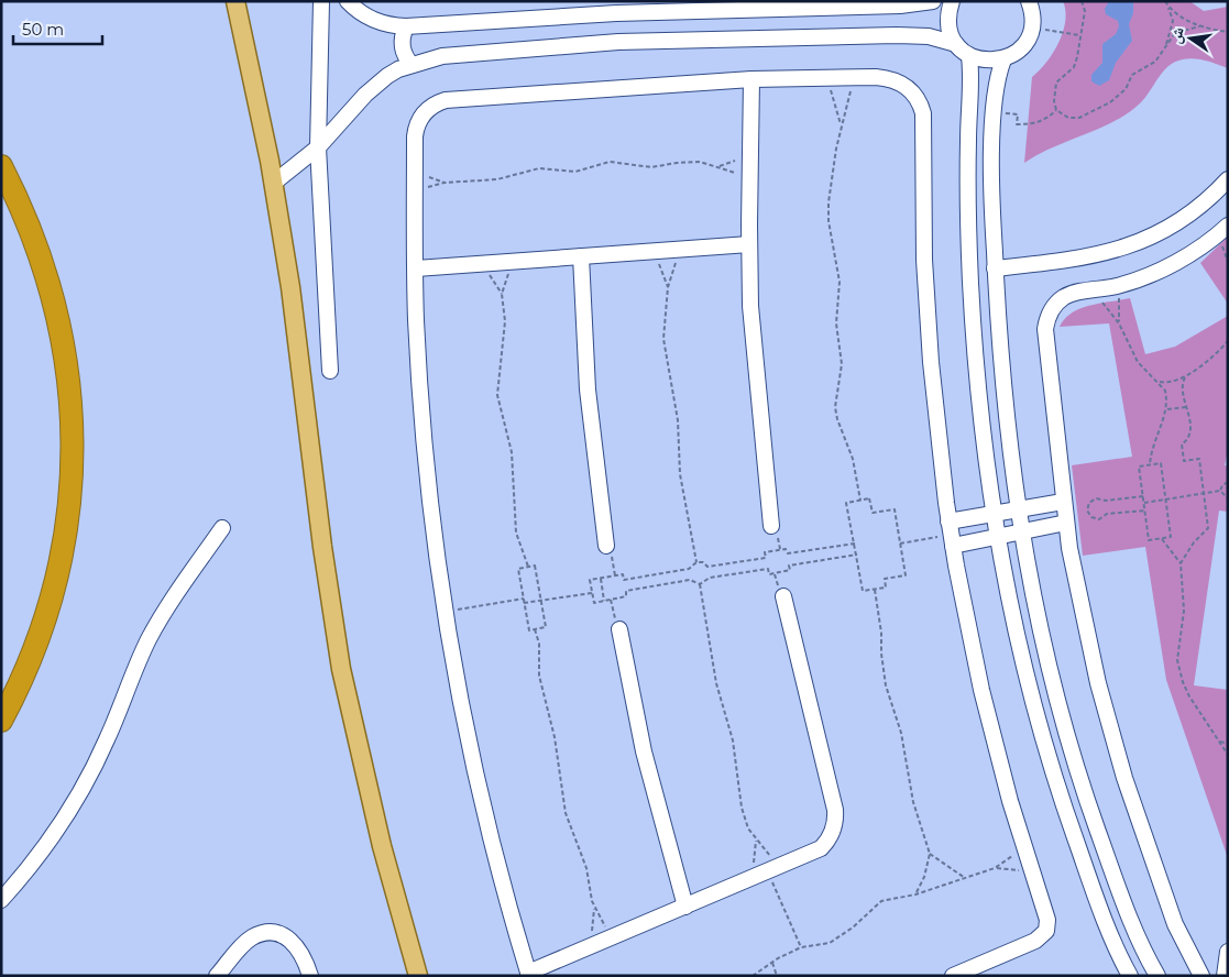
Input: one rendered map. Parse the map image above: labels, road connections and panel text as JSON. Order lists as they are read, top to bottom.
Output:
{
  "scale_bar": "50 m",
  "north": "left"
}
